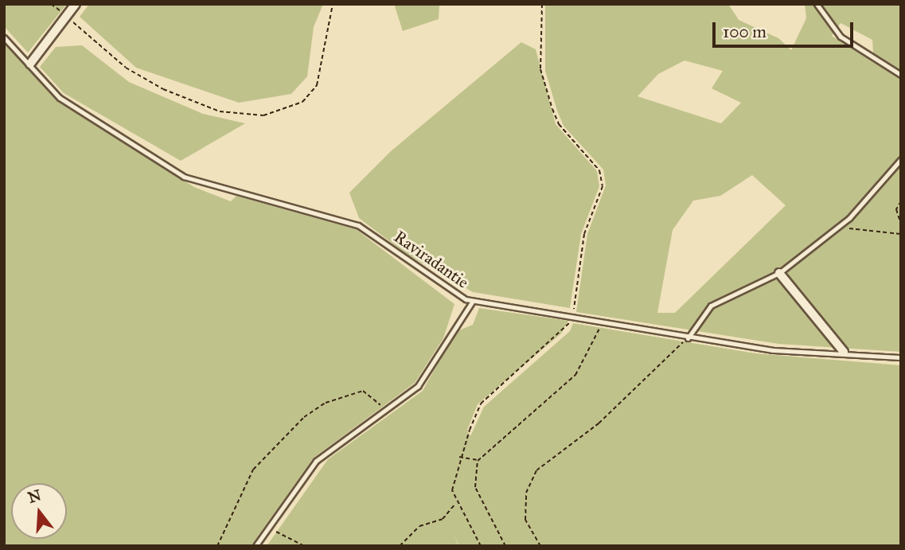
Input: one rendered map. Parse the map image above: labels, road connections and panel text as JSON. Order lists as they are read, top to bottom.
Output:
{
  "streets": {
    "lane": ["Raviradantie"]
  },
  "scale_bar": "100 m",
  "north": "top"
}
